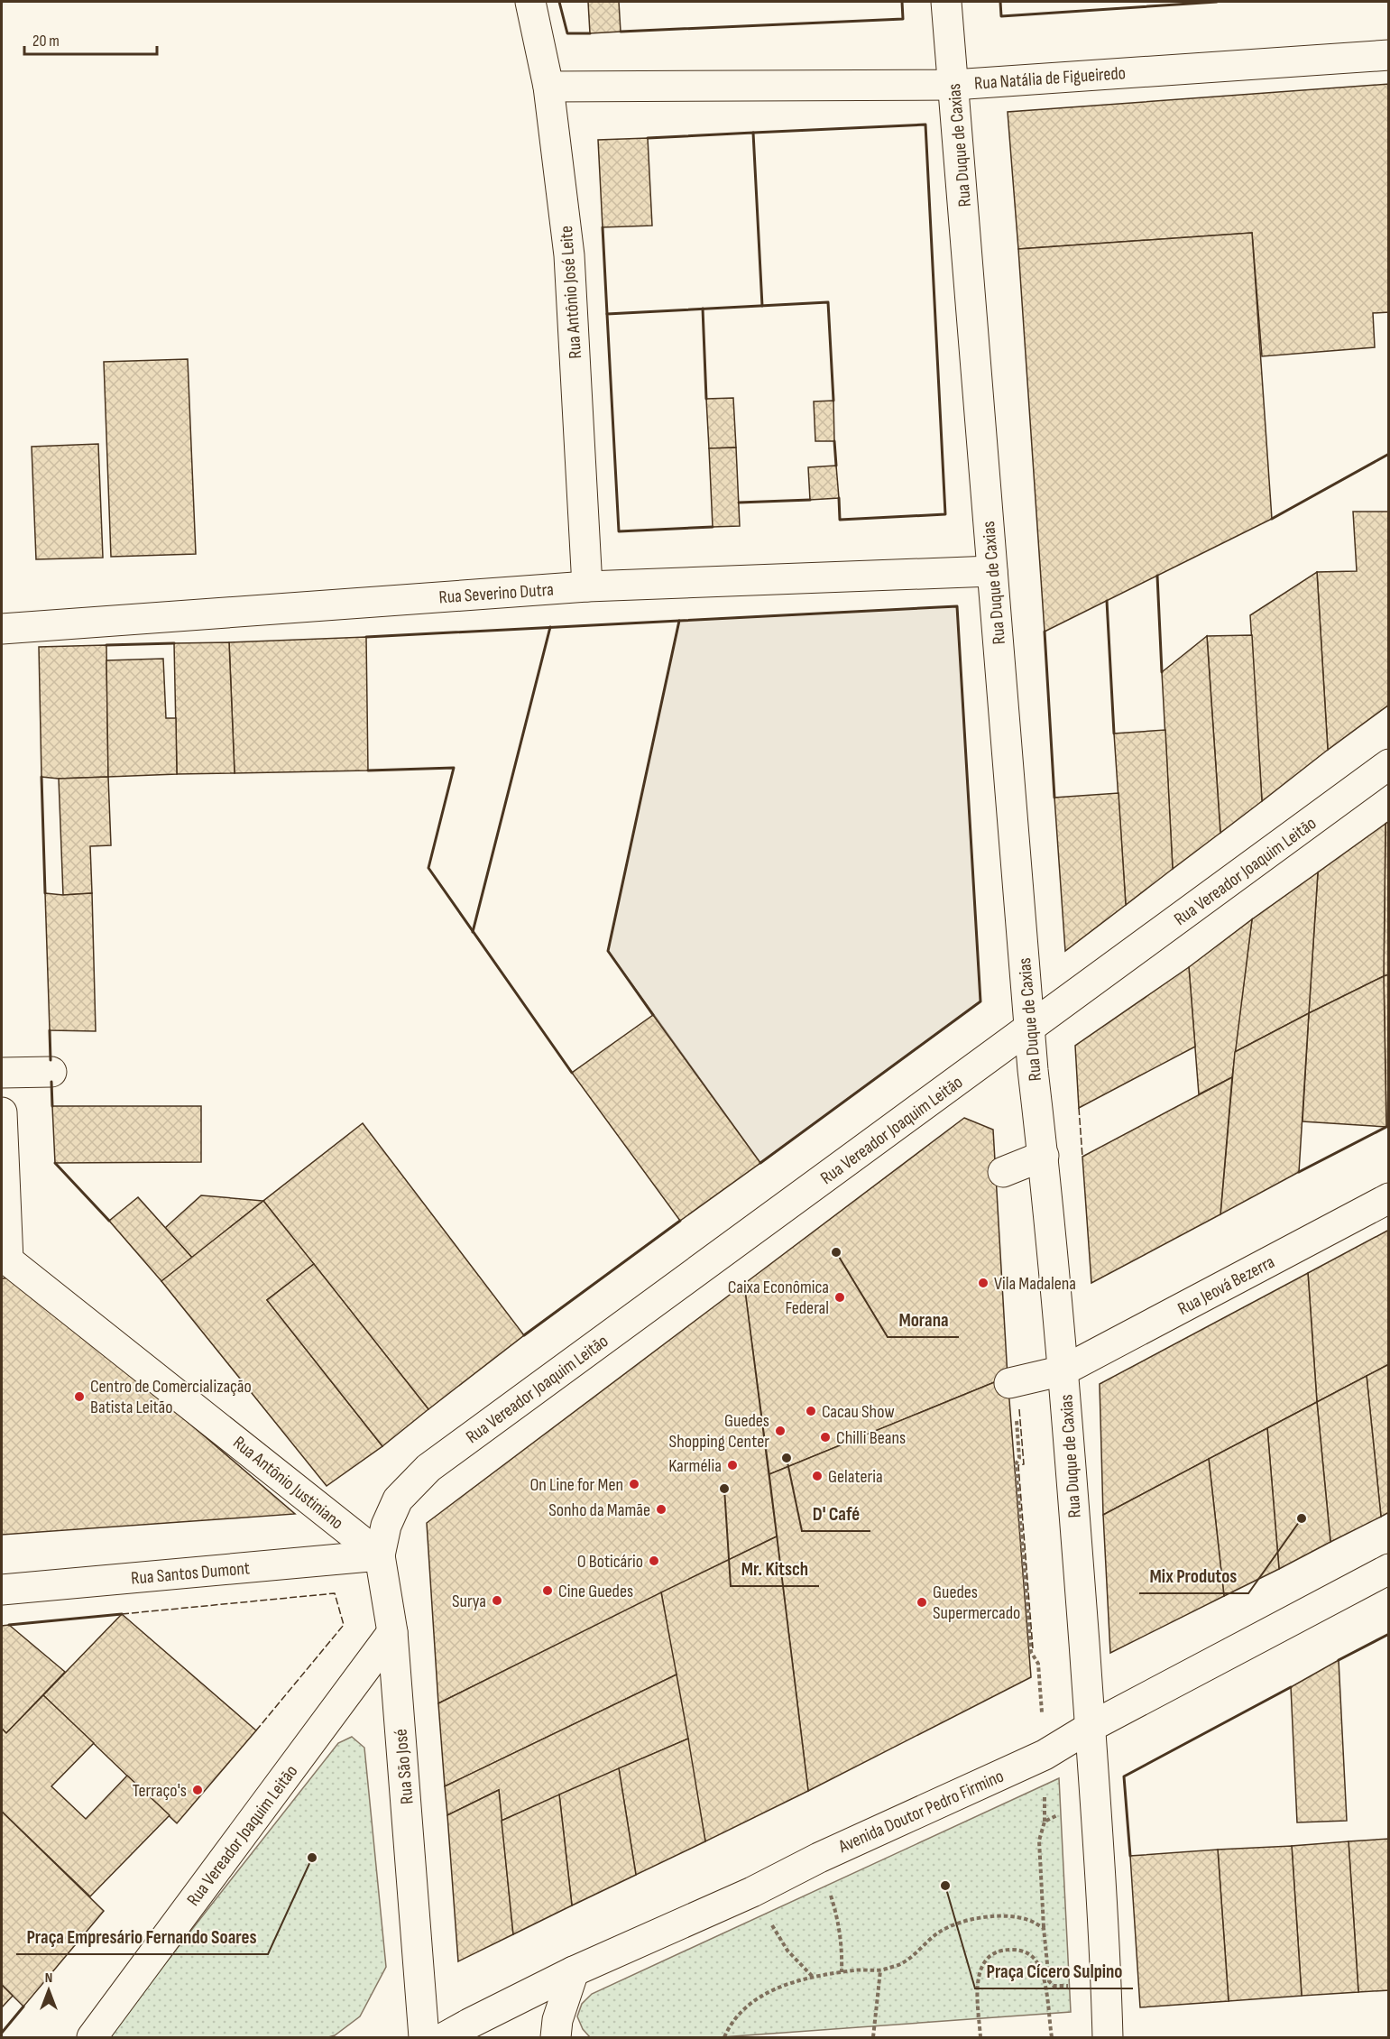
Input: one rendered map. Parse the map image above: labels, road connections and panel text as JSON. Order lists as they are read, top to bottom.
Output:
{
  "streets": {
    "street": [
      "Rua Natália de Figueiredo",
      "Rua Duque de Caxias",
      "Rua Antônio José Leite",
      "Rua Severino Dutra",
      "Rua Vereador Joaquim Leitão",
      "Rua Jeová Bezerra",
      "Rua Antônio Justiniano",
      "Rua Santos Dumont",
      "Rua São José",
      "Avenida Doutor Pedro Firmino"
    ]
  },
  "crossings": [
    ["Rua Natália de Figueiredo", "Rua Duque de Caxias"],
    ["Rua Natália de Figueiredo", "Rua Antônio José Leite"],
    ["Rua Duque de Caxias", "Rua Severino Dutra"],
    ["Rua Duque de Caxias", "Rua Vereador Joaquim Leitão"],
    ["Rua Duque de Caxias", "Rua Jeová Bezerra"],
    ["Rua Duque de Caxias", "Avenida Doutor Pedro Firmino"],
    ["Rua Antônio José Leite", "Rua Severino Dutra"],
    ["Rua Vereador Joaquim Leitão", "Rua São José"],
    ["Rua Antônio Justiniano", "Rua Santos Dumont"],
    ["Rua Antônio Justiniano", "Rua São José"],
    ["Rua Santos Dumont", "Rua São José"]
  ],
  "places": [
    "Morana",
    "Vila Madalena",
    "Caixa Econômica Federal",
    "Centro de Comercialização Batista Leitão",
    "Cacau Show",
    "Guedes Shopping Center",
    "Chilli Beans",
    "D' Café",
    "Karmélia",
    "Gelateria",
    "On Line for Men",
    "Mr. Kitsch",
    "Sonho da Mamãe",
    "Mix Produtos",
    "O Boticário",
    "Cine Guedes",
    "Surya",
    "Guedes Supermercado",
    "Terraço's",
    "Praça Empresário Fernando Soares",
    "Praça Cícero Sulpino"
  ],
  "scale_bar": "20 m",
  "north": "top"
}
